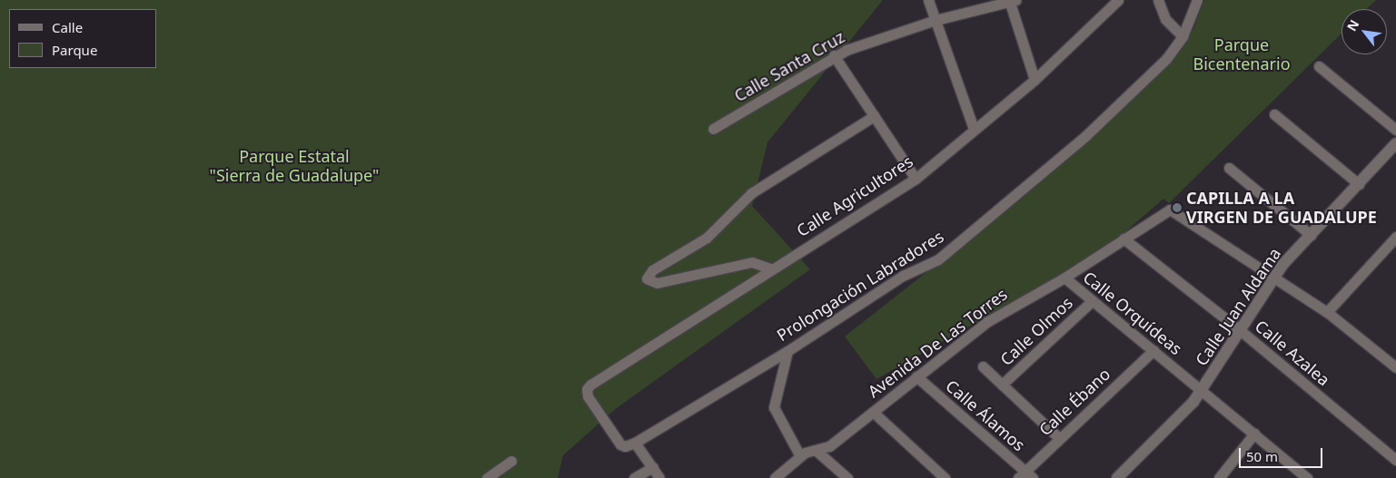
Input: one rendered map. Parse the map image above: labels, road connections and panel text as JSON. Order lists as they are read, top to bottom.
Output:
{
  "streets": {
    "street": [
      "Calle Santa Cruz",
      "Calle Agricultores",
      "Prolongación Labradores",
      "Calle Juan Aldama",
      "Calle Orquídeas",
      "Calle Olmos",
      "Avenida De Las Torres",
      "Calle Azalea",
      "Calle Ébano",
      "Calle Álamos"
    ]
  },
  "crossings": [
    ["Calle Agricultores", "Prolongación Labradores"],
    ["Calle Juan Aldama", "Calle Orquídeas"],
    ["Calle Juan Aldama", "Avenida De Las Torres"],
    ["Calle Juan Aldama", "Calle Azalea"],
    ["Calle Orquídeas", "Calle Olmos"],
    ["Calle Orquídeas", "Avenida De Las Torres"],
    ["Calle Orquídeas", "Calle Ébano"],
    ["Avenida De Las Torres", "Calle Azalea"],
    ["Avenida De Las Torres", "Calle Álamos"],
    ["Calle Ébano", "Calle Álamos"]
  ],
  "parks": ["Parque Bicentenario", "Parque Estatal \"Sierra de Guadalupe\""],
  "places": ["CAPILLA A LA VIRGEN DE GUADALUPE"],
  "legend": ["Calle", "Parque"],
  "scale_bar": "50 m",
  "north": "top left"
}
